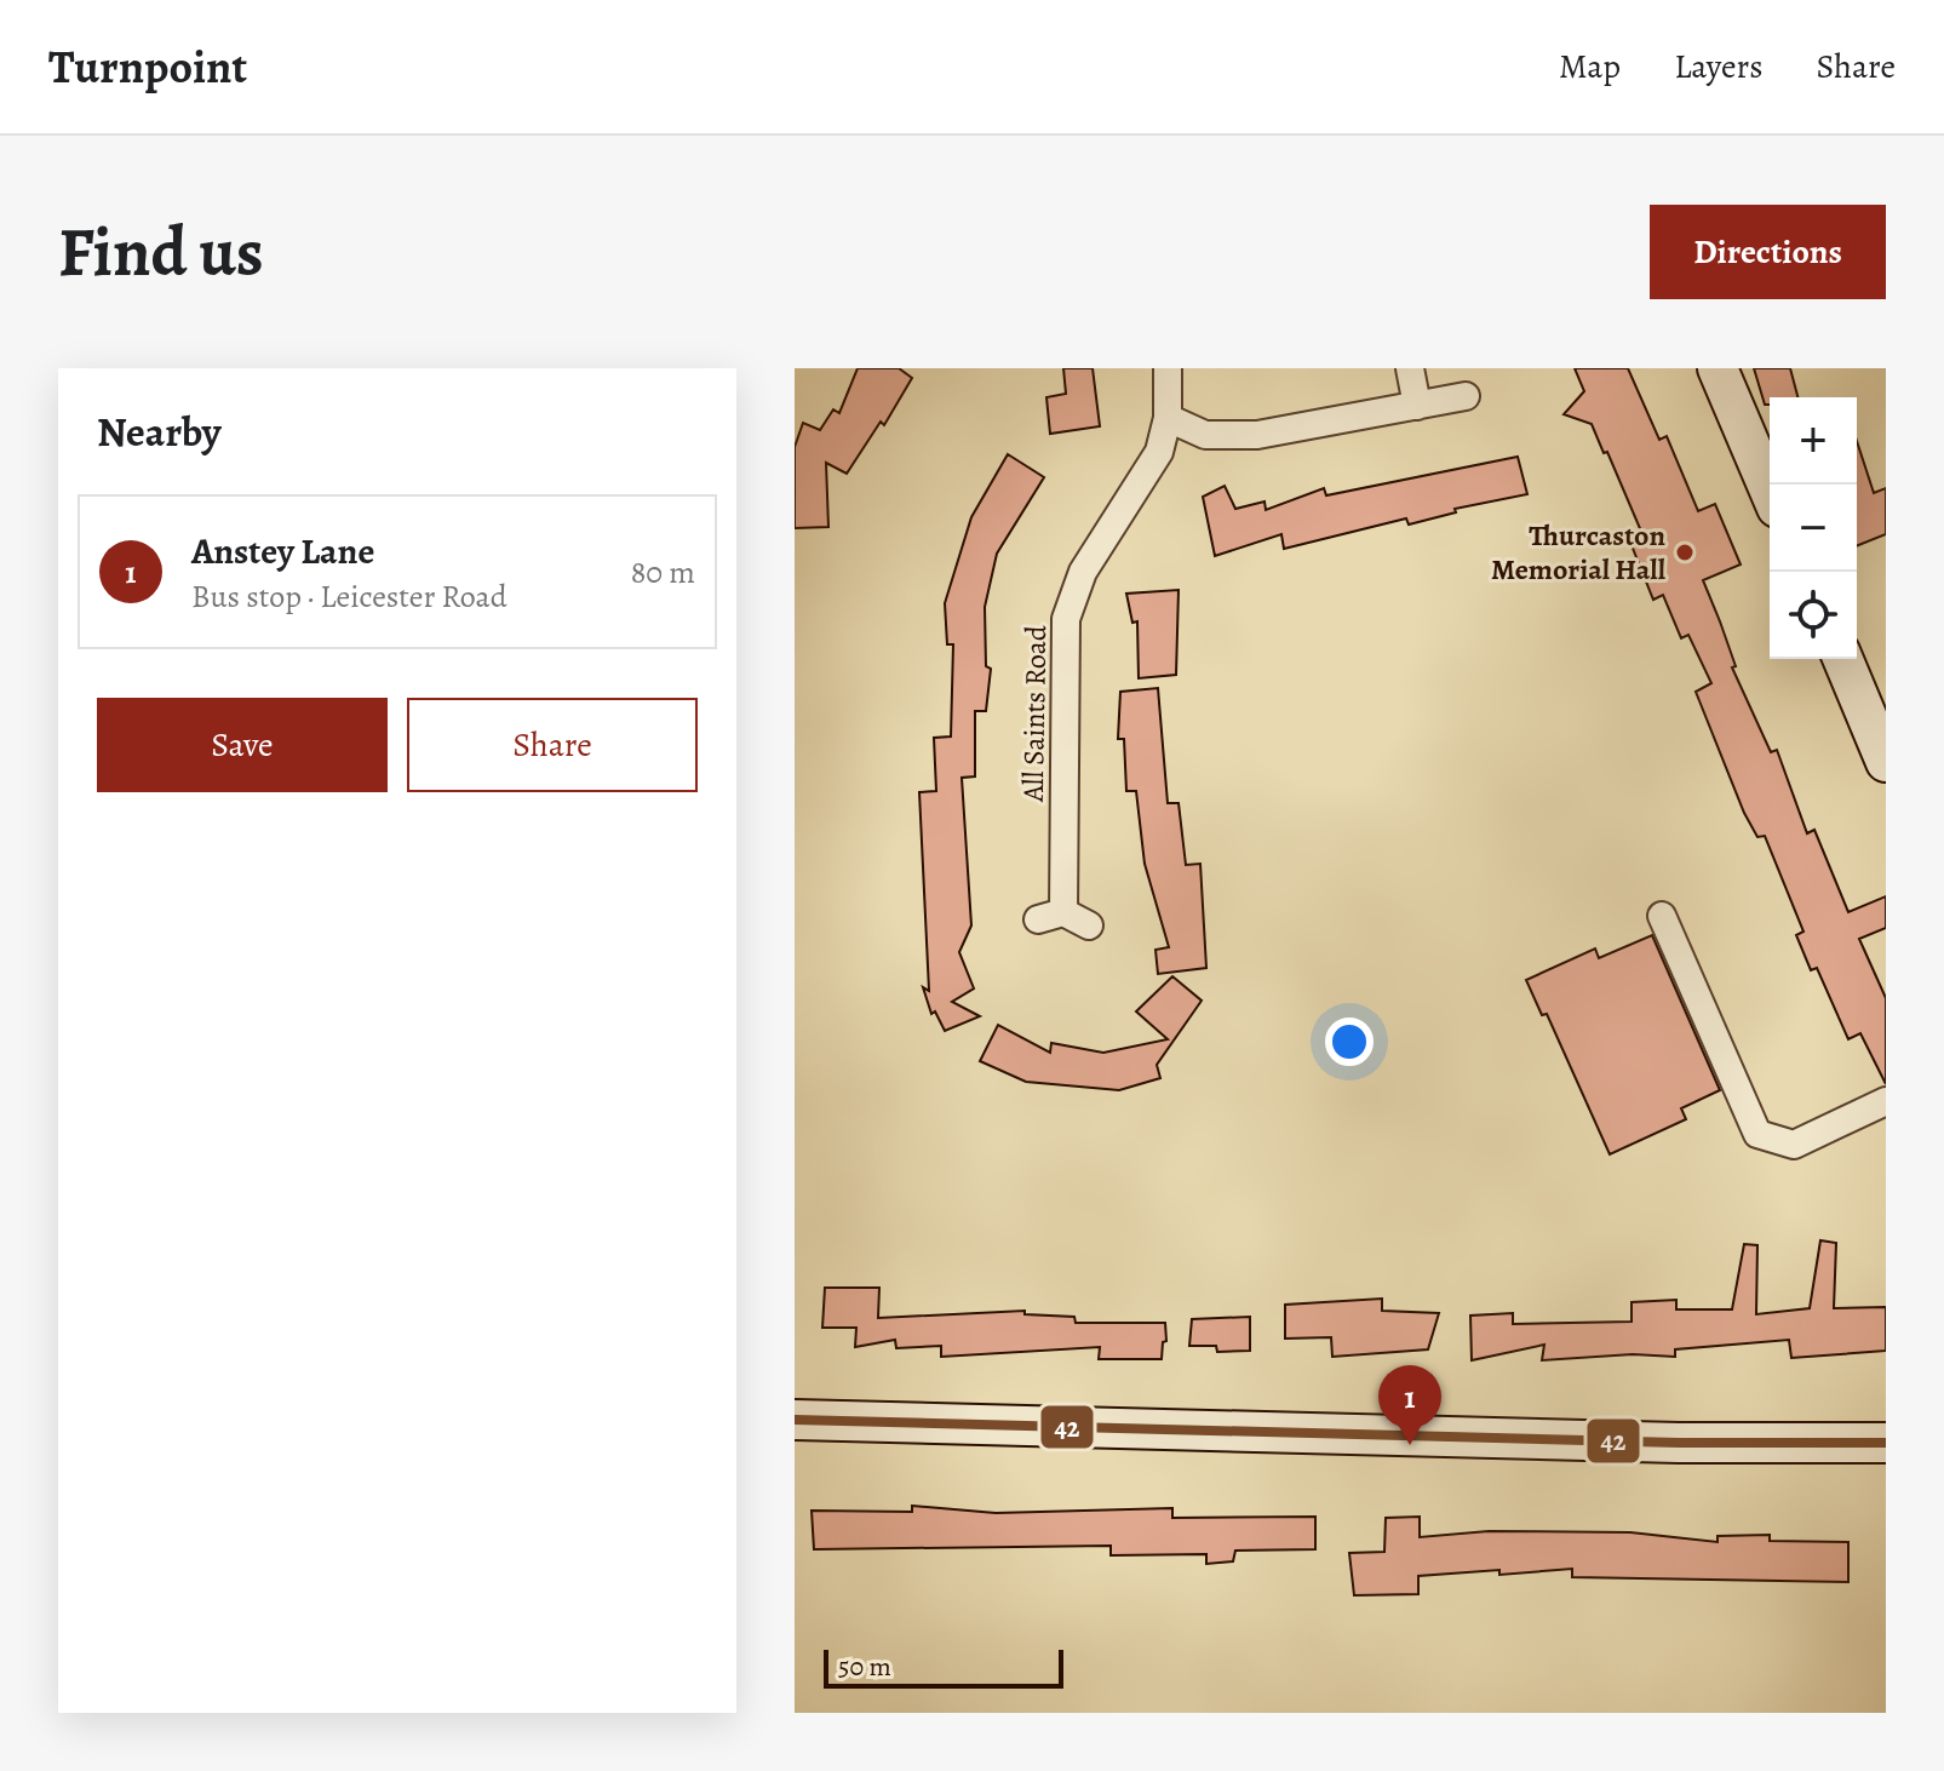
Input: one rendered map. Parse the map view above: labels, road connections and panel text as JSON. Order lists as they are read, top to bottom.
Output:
{
  "streets": {
    "street": ["All Saints Road"]
  },
  "places": ["Thurcaston Memorial Hall"],
  "lines": ["transit line 42"],
  "scale_bar": "50 m",
  "page": {
    "header": "Turnpoint",
    "nav": ["Map", "Layers", "Share"],
    "buttons": [
      "Directions",
      ["Save", "Share"]
    ],
    "title": "Find us",
    "heading": "Nearby",
    "map_buttons": ["+", "−"],
    "list": [
      {
        "mark": "1",
        "name": "Anstey Lane",
        "note": "Bus stop · Leicester Road",
        "value": "80 m"
      }
    ],
    "pins": "1",
    "scale": "50 m"
  }
}
